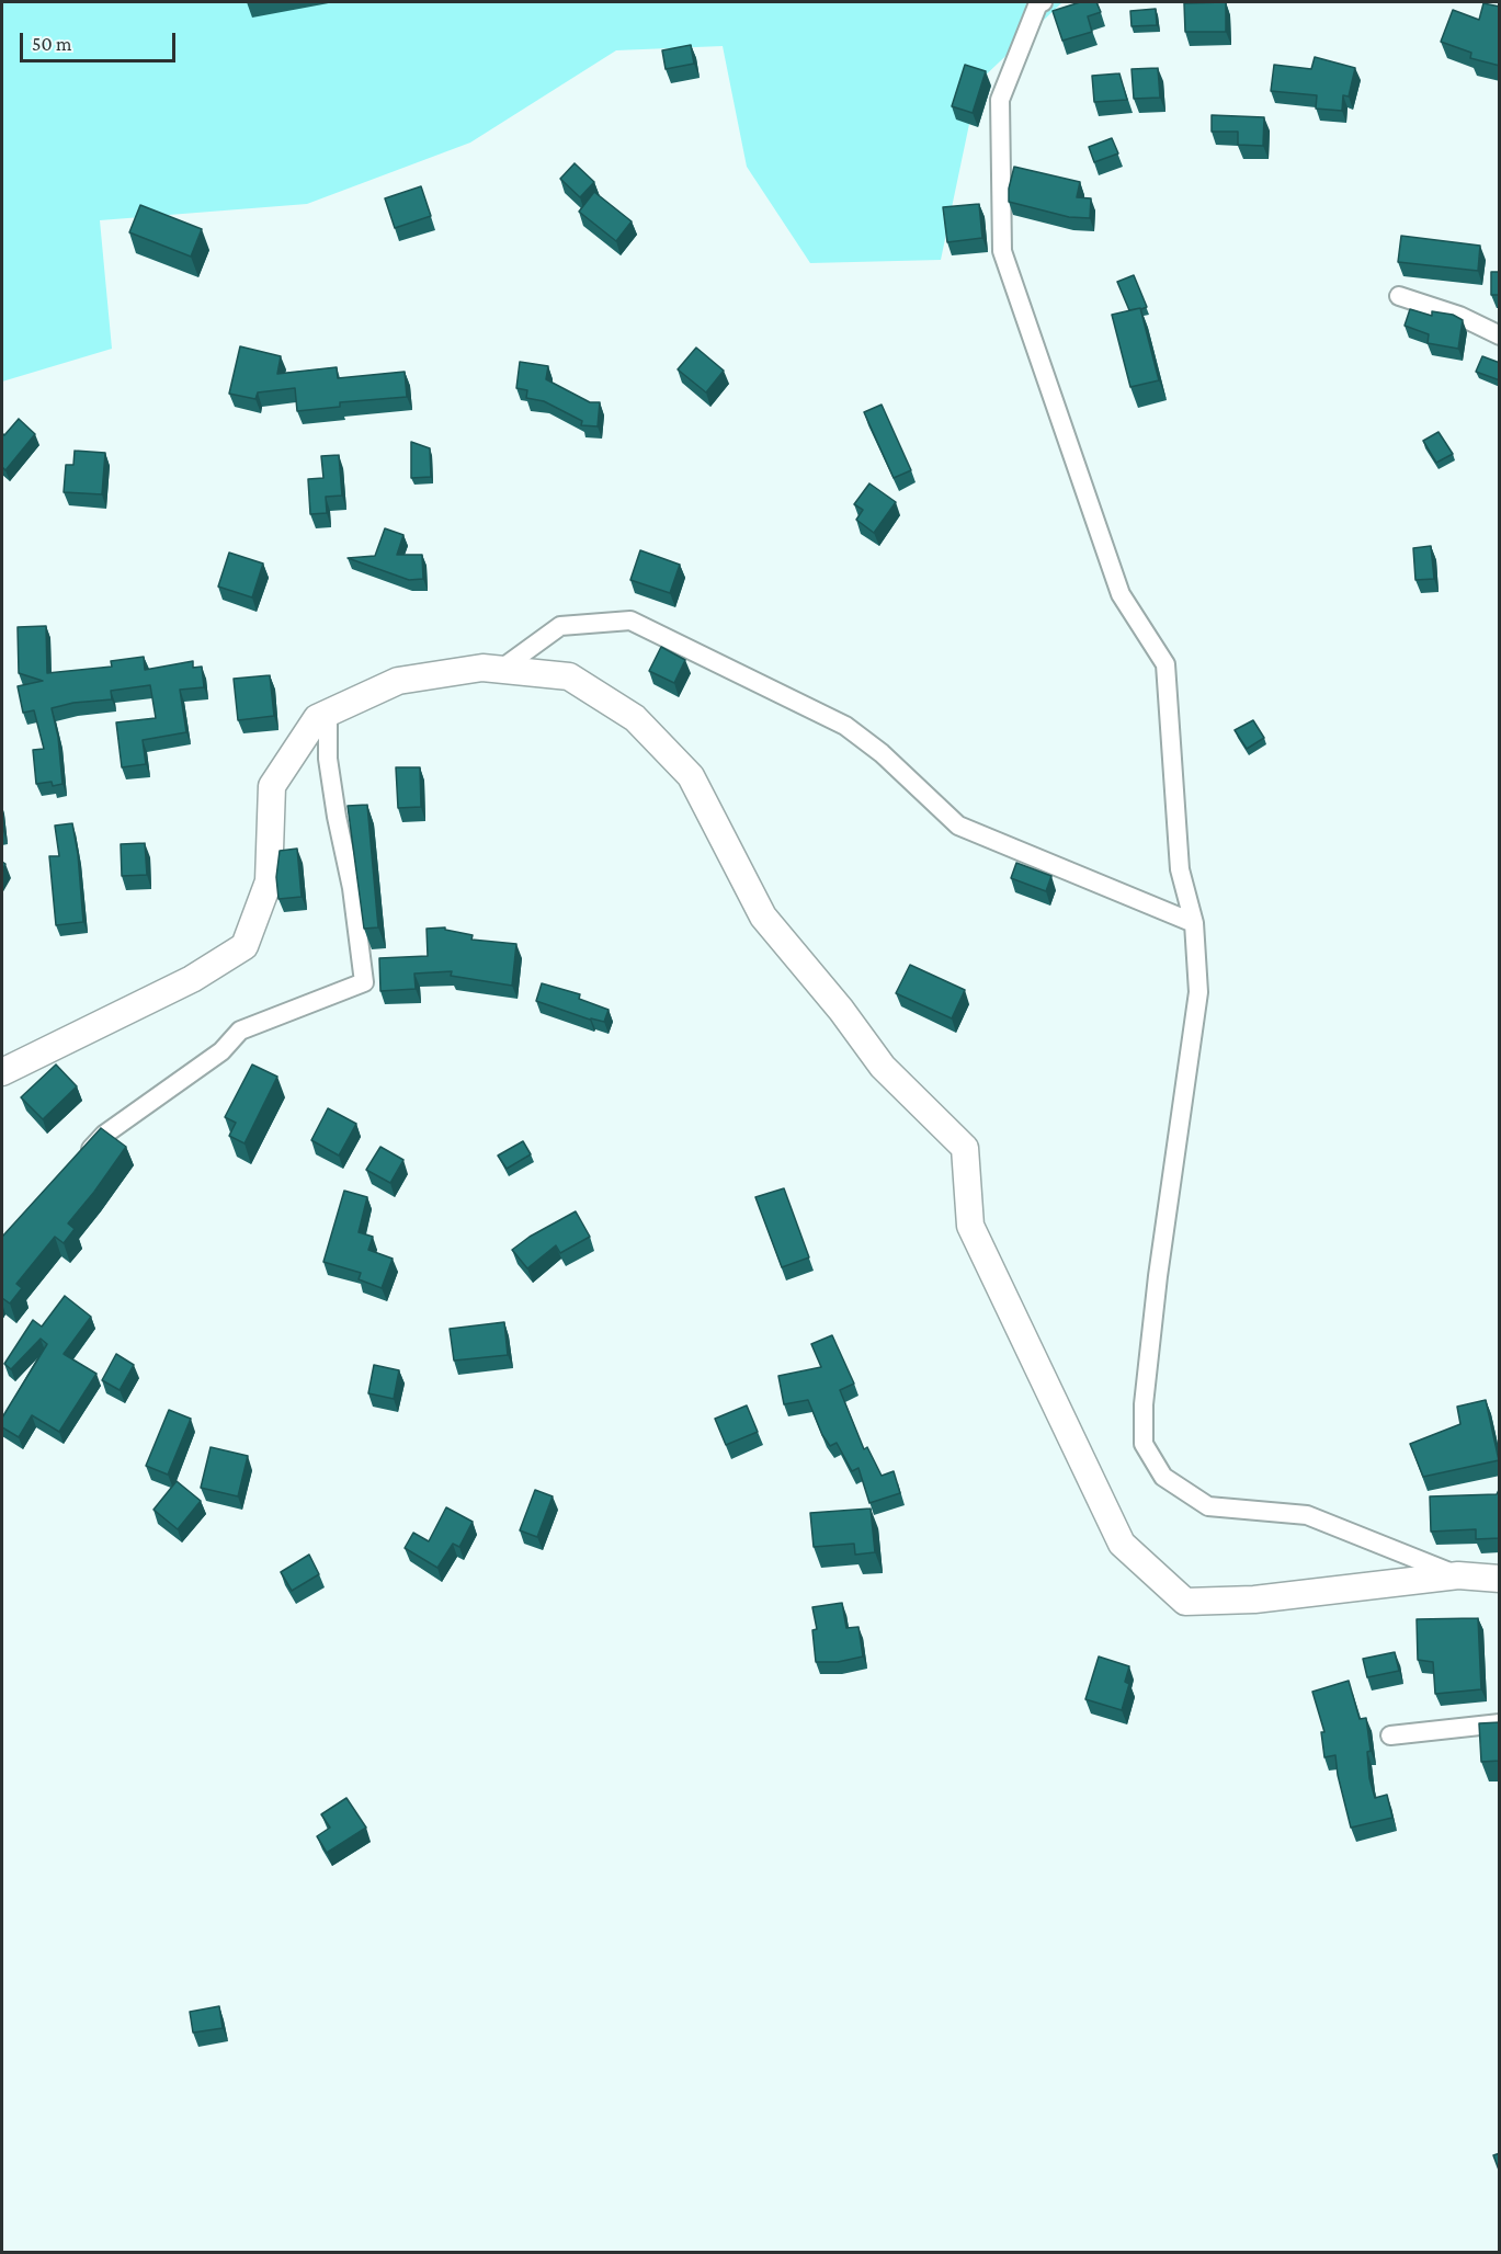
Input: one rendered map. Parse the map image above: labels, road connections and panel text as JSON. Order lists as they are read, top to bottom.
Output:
{
  "scale_bar": "50 m"
}
